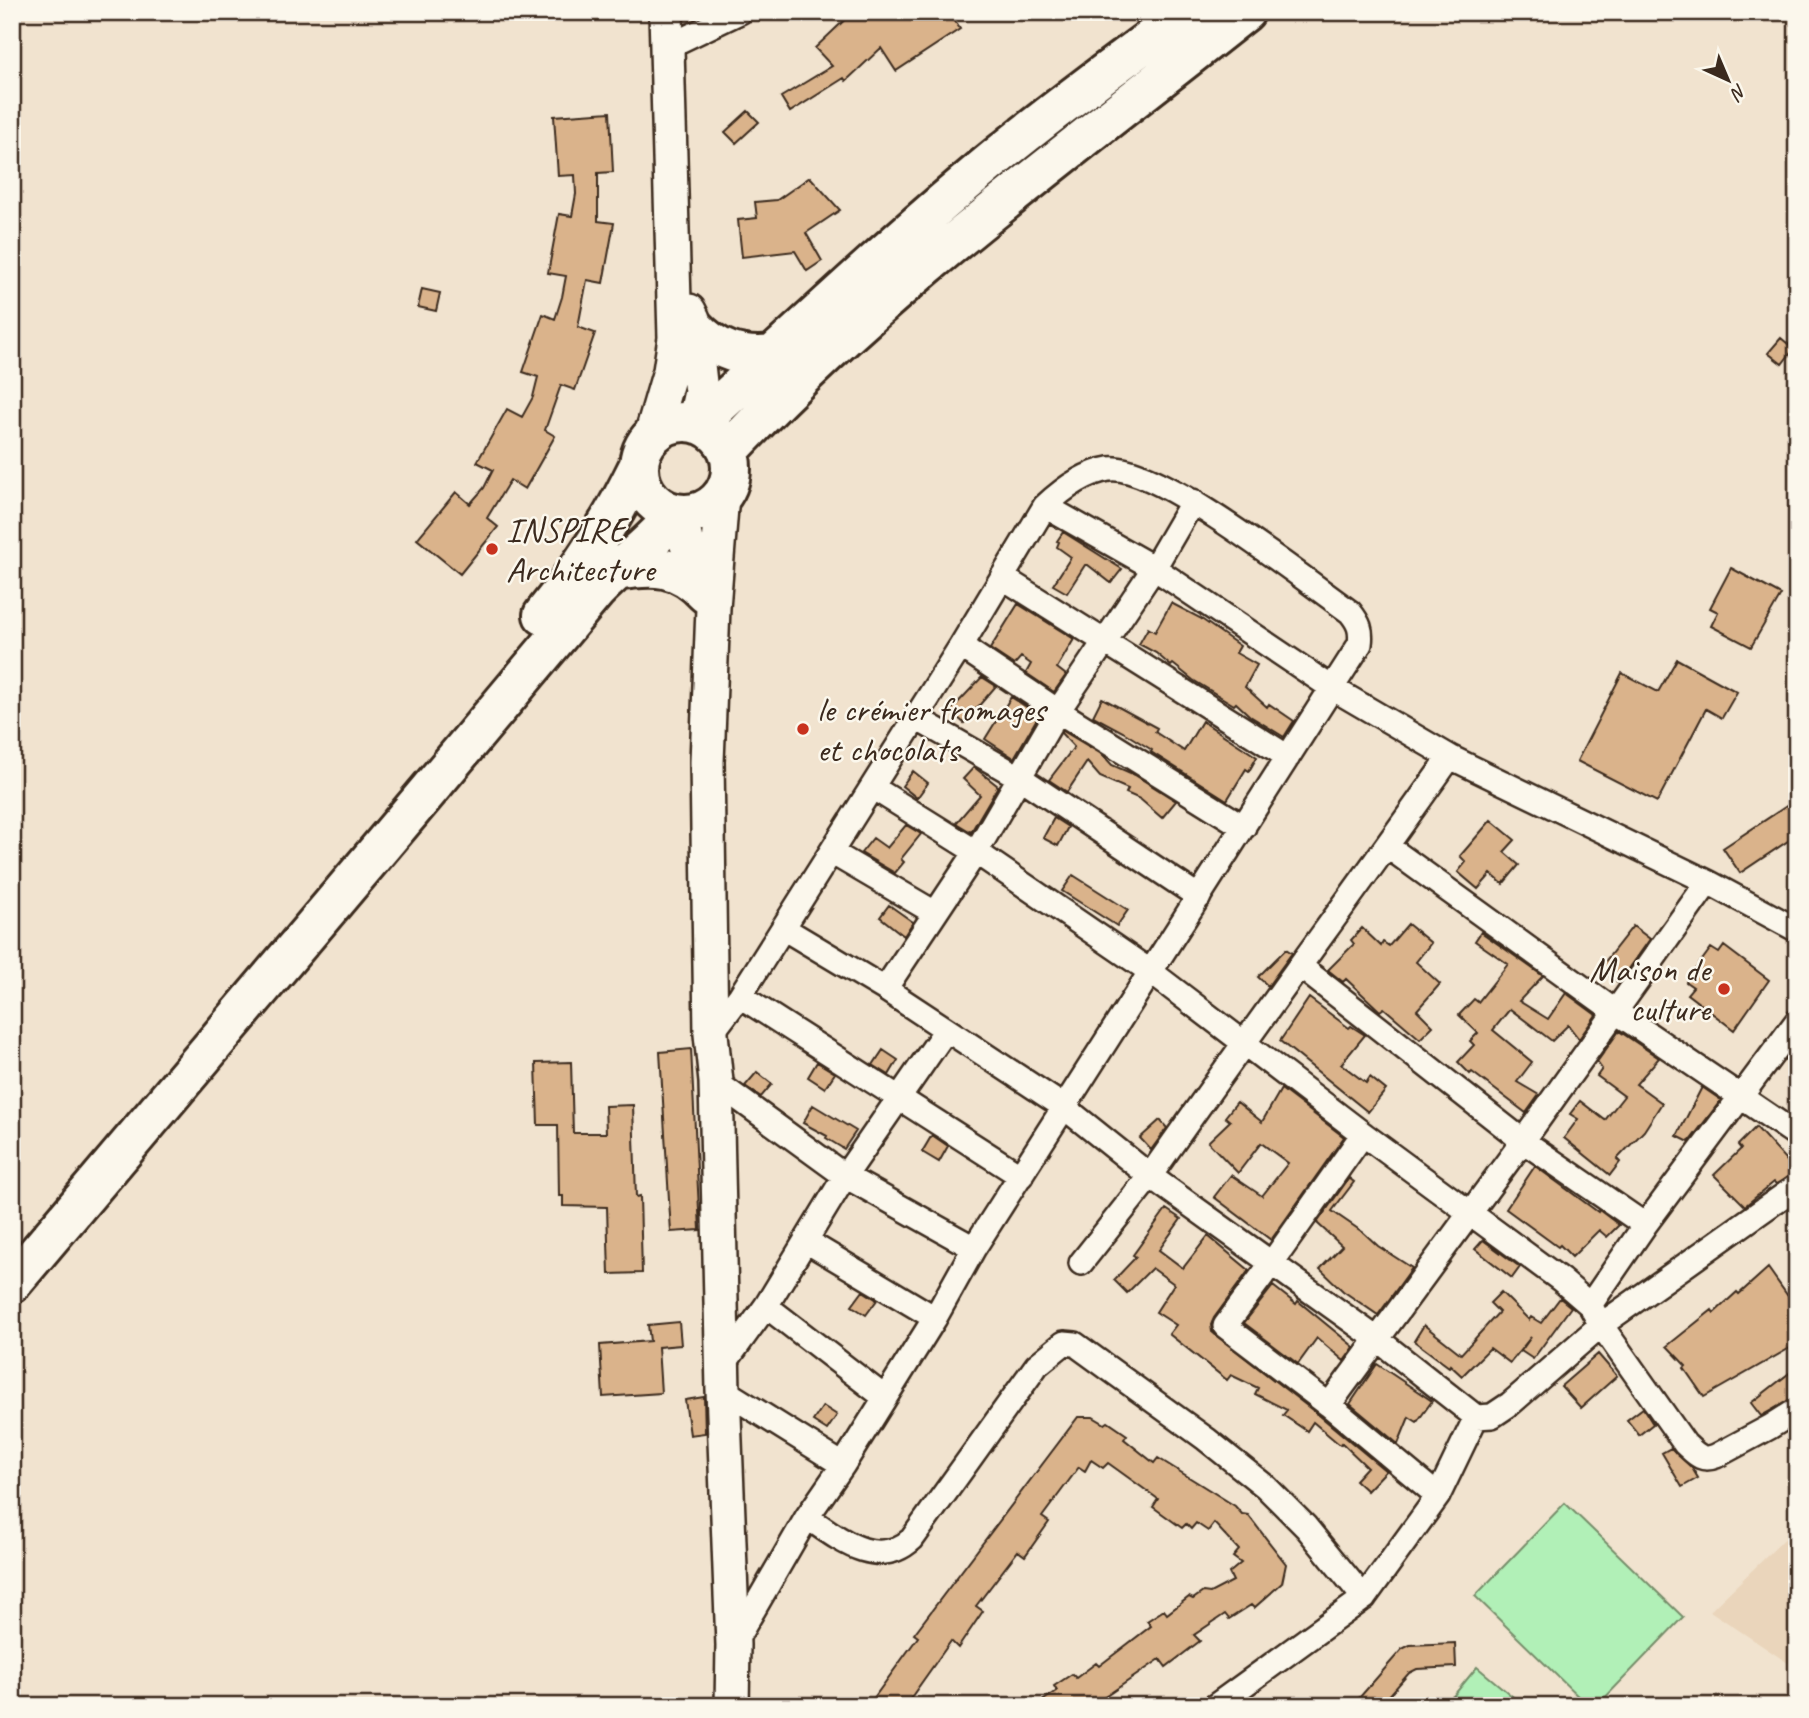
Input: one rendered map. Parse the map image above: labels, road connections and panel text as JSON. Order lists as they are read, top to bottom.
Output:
{
  "places": ["INSPIRE Architecture", "le crémier fromages et chocolats", "Maison de culture"],
  "north": "bottom right"
}
